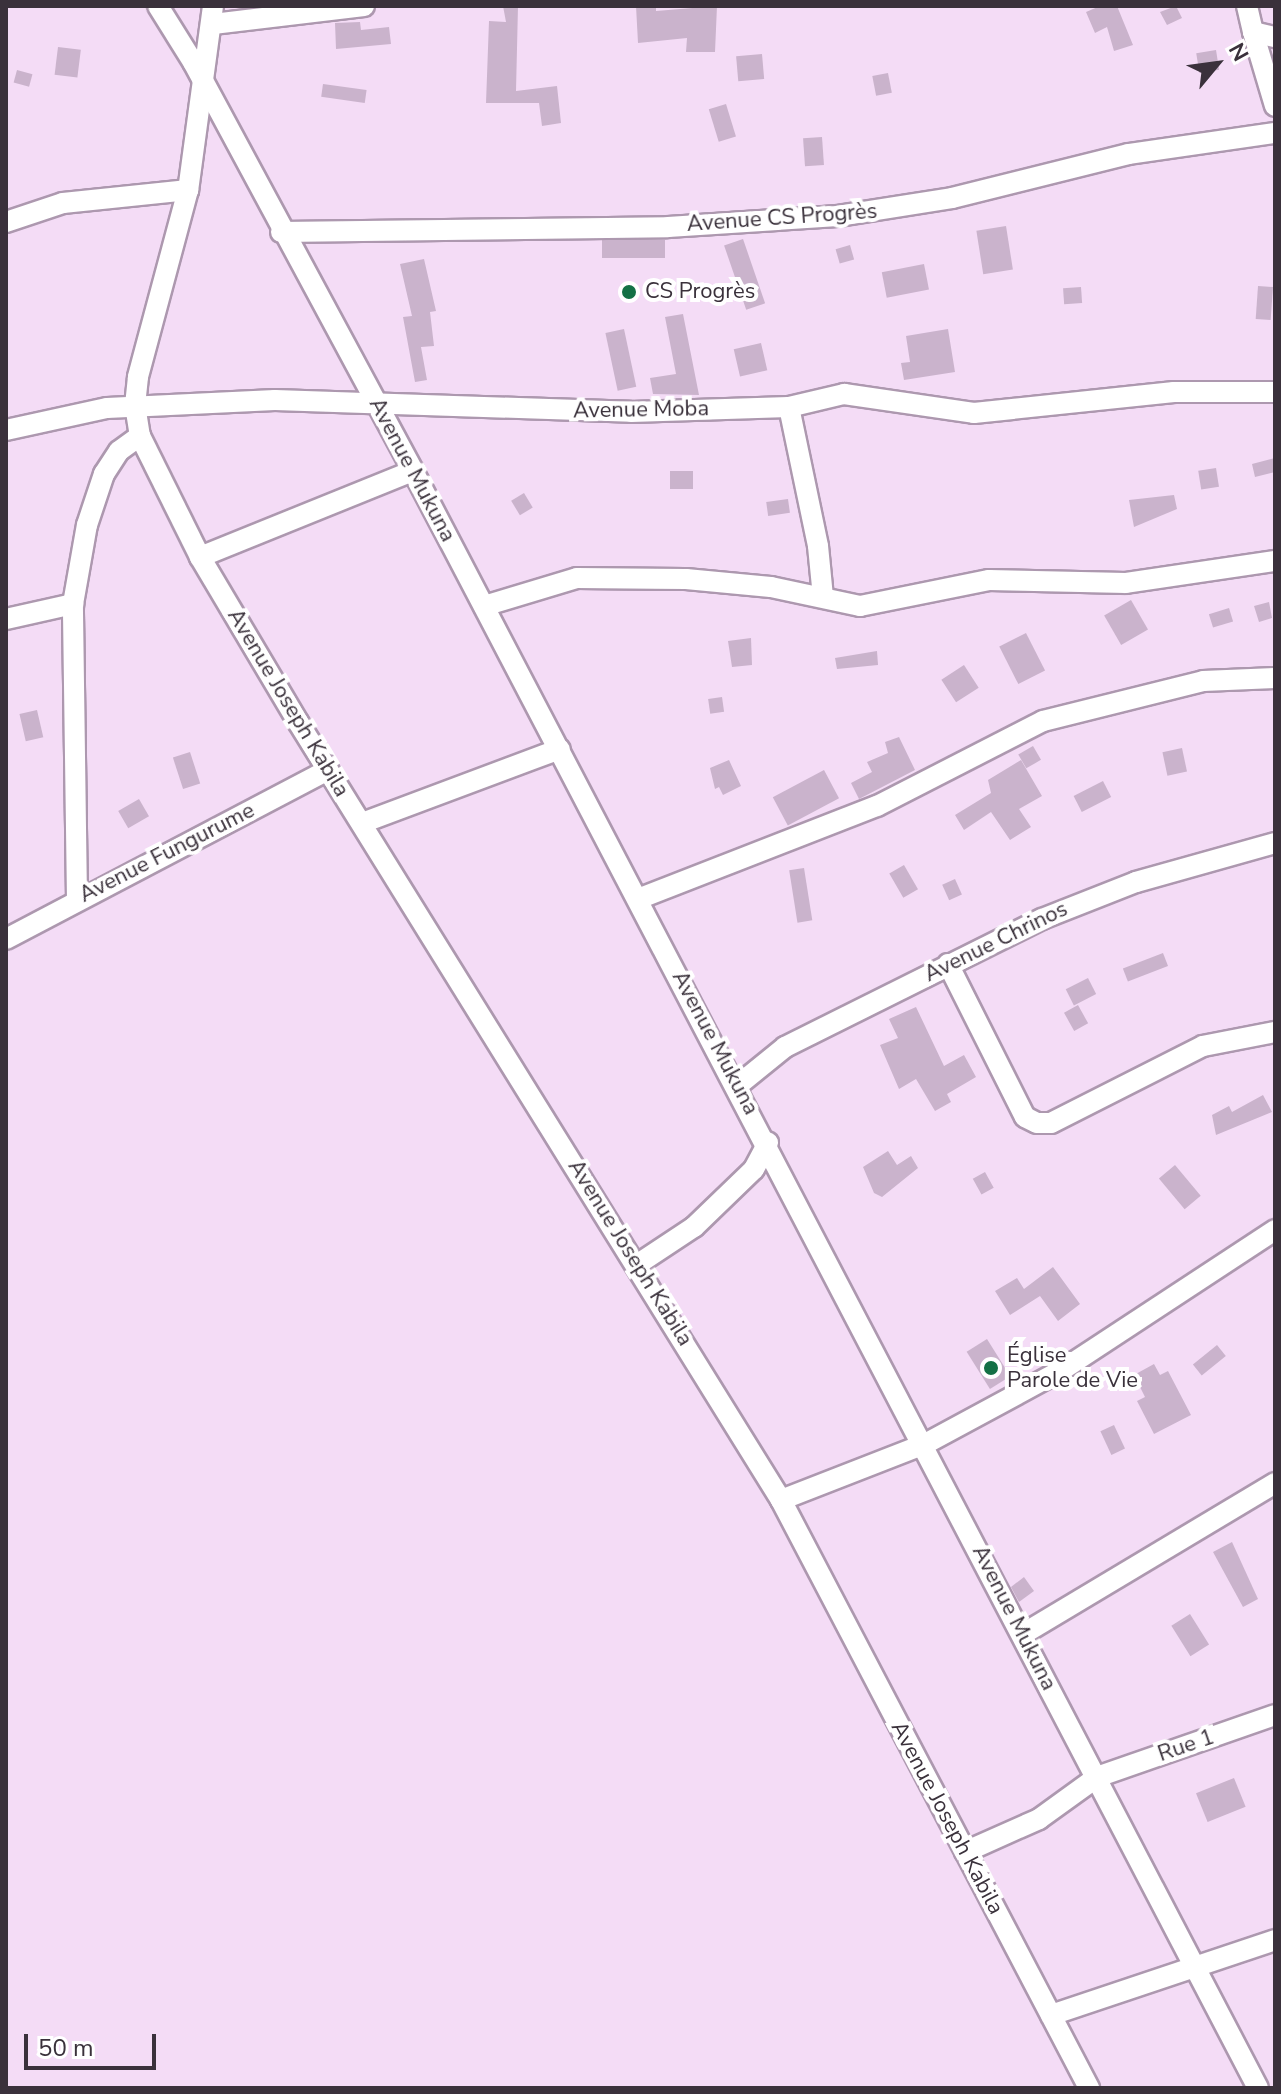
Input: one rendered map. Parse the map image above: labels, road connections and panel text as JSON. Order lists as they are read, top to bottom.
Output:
{
  "streets": {
    "street": [
      "Avenue CS Progrès",
      "Avenue Moba",
      "Avenue Mukuna",
      "Avenue Joseph Kabila",
      "Avenue Fungurume",
      "Avenue Chrinos",
      "Rue 1"
    ]
  },
  "crossings": [
    ["Avenue CS Progrès", "Avenue Mukuna"],
    ["Avenue Moba", "Avenue Mukuna"],
    ["Avenue Moba", "Avenue Joseph Kabila"],
    ["Avenue Mukuna", "Avenue Joseph Kabila"],
    ["Avenue Mukuna", "Avenue Chrinos"],
    ["Avenue Mukuna", "Rue 1"],
    ["Avenue Joseph Kabila", "Avenue Fungurume"],
    ["Avenue Joseph Kabila", "Rue 1"]
  ],
  "places": ["CS Progrès", "Église Parole de Vie"],
  "scale_bar": "50 m",
  "north": "top right"
}
